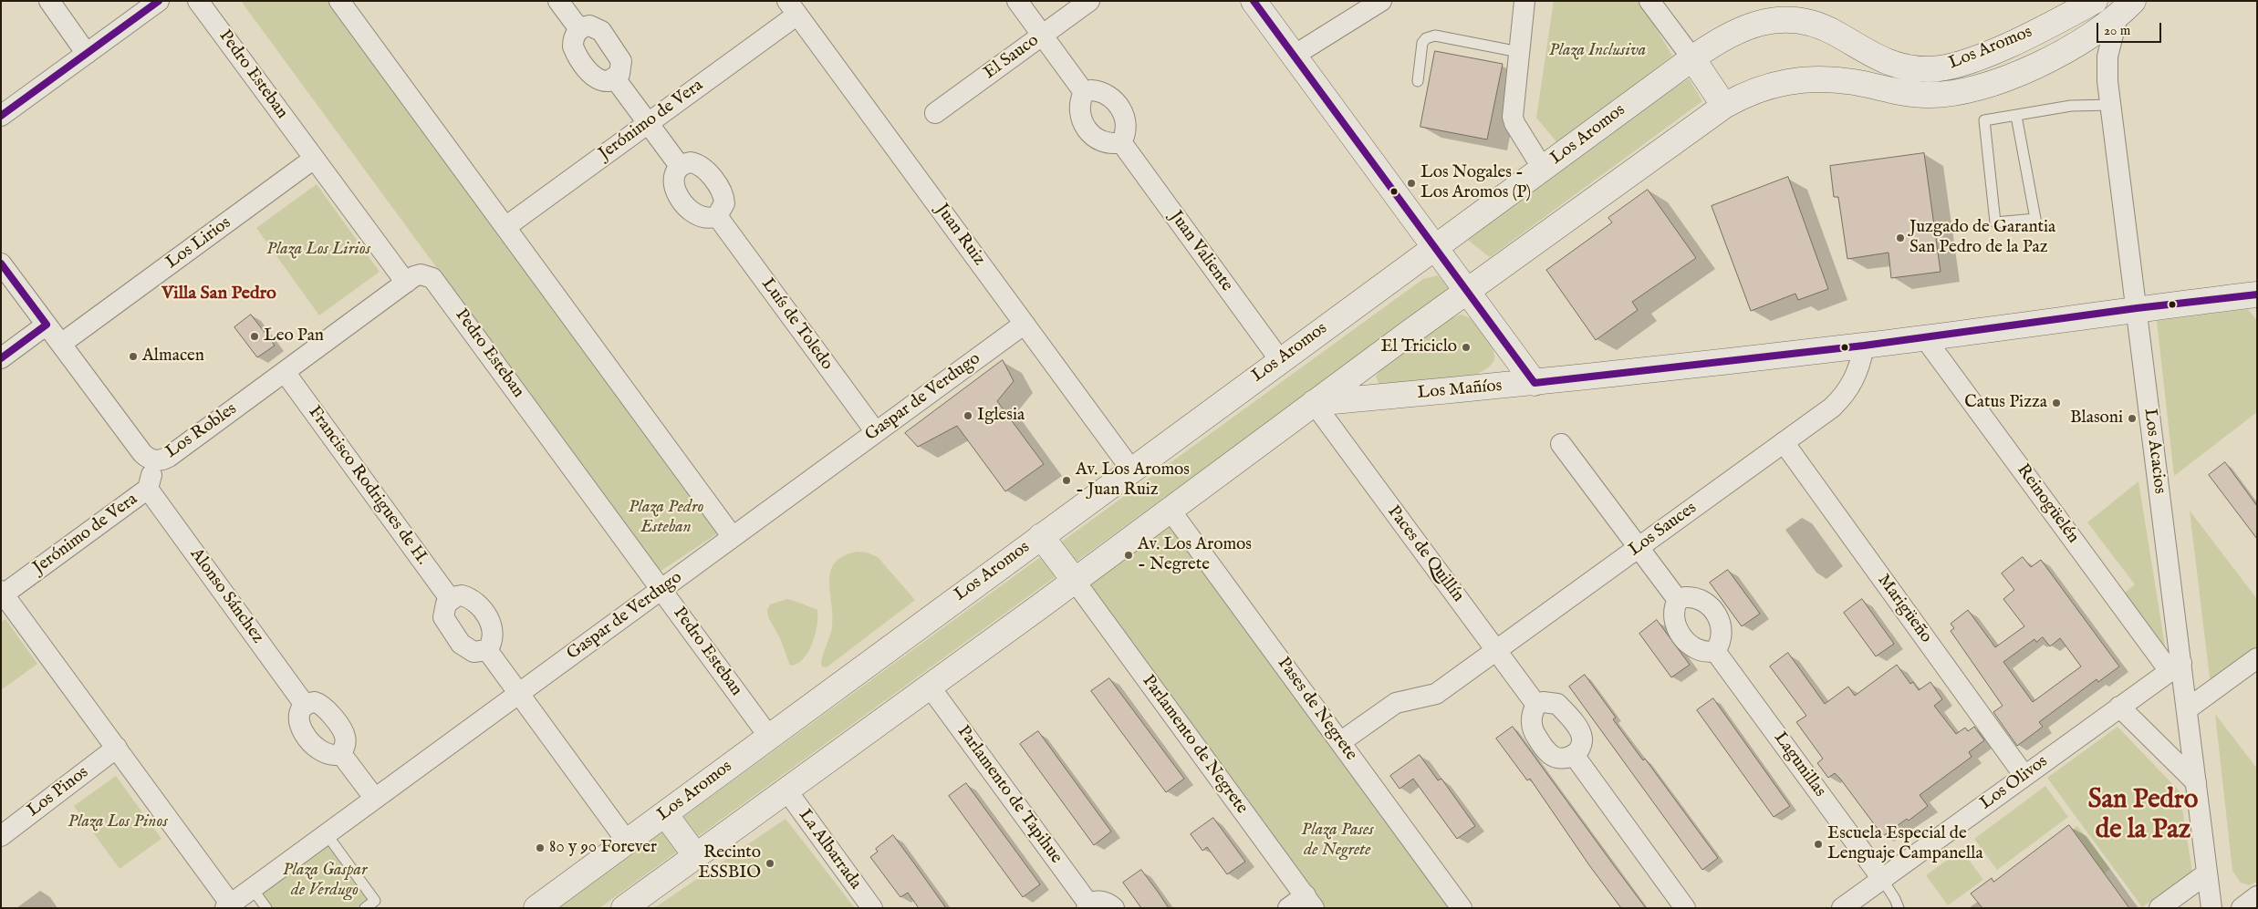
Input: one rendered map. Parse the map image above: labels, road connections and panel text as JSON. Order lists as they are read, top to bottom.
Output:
{
  "streets": {
    "main road": ["Los Aromos", "Los Mañíos"],
    "street": [
      "El Sauco",
      "Pedro Esteban",
      "Jerónimo de Vera",
      "Juan Ruiz",
      "Los Lirios",
      "Juan Valiente",
      "Luís de Toledo",
      "Gaspar de Verdugo",
      "Los Robles",
      "Los Acacios",
      "Francisco Rodrigues de H.",
      "Reinogüelén",
      "Los Sauces",
      "Paces de Quillín",
      "Alonso Sánchez",
      "Marigüeño",
      "Pases de Negrete",
      "Parlamento de Negrete",
      "Lagunillas",
      "Los Olivos",
      "Los Pinos",
      "Parlamento de Tapihue",
      "La Albarrada"
    ]
  },
  "crossings": [
    ["Los Aromos", "Pedro Esteban"],
    ["Los Aromos", "Juan Ruiz"],
    ["Los Aromos", "Juan Valiente"],
    ["Los Aromos", "Los Mañíos"],
    ["Los Aromos", "Los Acacios"],
    ["Los Aromos", "Paces de Quillín"],
    ["Los Aromos", "Pases de Negrete"],
    ["Los Aromos", "Parlamento de Negrete"],
    ["Los Aromos", "Parlamento de Tapihue"],
    ["Los Aromos", "La Albarrada"],
    ["Pedro Esteban", "Los Lirios"],
    ["Pedro Esteban", "Gaspar de Verdugo"],
    ["Pedro Esteban", "Los Robles"],
    ["Jerónimo de Vera", "Juan Ruiz"],
    ["Jerónimo de Vera", "Los Robles"],
    ["Jerónimo de Vera", "Alonso Sánchez"],
    ["Juan Ruiz", "Gaspar de Verdugo"],
    ["Los Lirios", "Los Robles"],
    ["Luís de Toledo", "Gaspar de Verdugo"],
    ["Los Mañíos", "Los Acacios"],
    ["Los Mañíos", "Reinogüelén"],
    ["Los Mañíos", "Los Sauces"],
    ["Los Mañíos", "Paces de Quillín"],
    ["Los Robles", "Francisco Rodrigues de H."],
    ["Los Acacios", "Reinogüelén"],
    ["Los Acacios", "Los Olivos"],
    ["Reinogüelén", "Los Olivos"],
    ["Los Sauces", "Paces de Quillín"],
    ["Los Sauces", "Marigüeño"],
    ["Los Sauces", "Pases de Negrete"],
    ["Marigüeño", "Los Olivos"],
    ["Lagunillas", "Los Olivos"]
  ],
  "districts": ["Villa San Pedro", "San Pedro de la Paz"],
  "parks": [
    "Plaza Inclusiva",
    "Plaza Los Lirios",
    "Plaza Pedro Esteban",
    "Plaza Los Pinos",
    "Plaza Pases de Negrete",
    "Plaza Gaspar de Verdugo"
  ],
  "places": [
    "Los Nogales - Los Aromos (P)",
    "Juzgado de Garantia San Pedro de la Paz",
    "Leo Pan",
    "El Triciclo",
    "Almacen",
    "Catus Pizza",
    "Iglesia",
    "Blasoni",
    "Av. Los Aromos - Juan Ruiz",
    "Av. Los Aromos - Negrete",
    "Escuela Especial de Lenguaje Campanella",
    "80 y 90 Forever",
    "Recinto ESSBIO"
  ],
  "scale_bar": "20 m"
}
